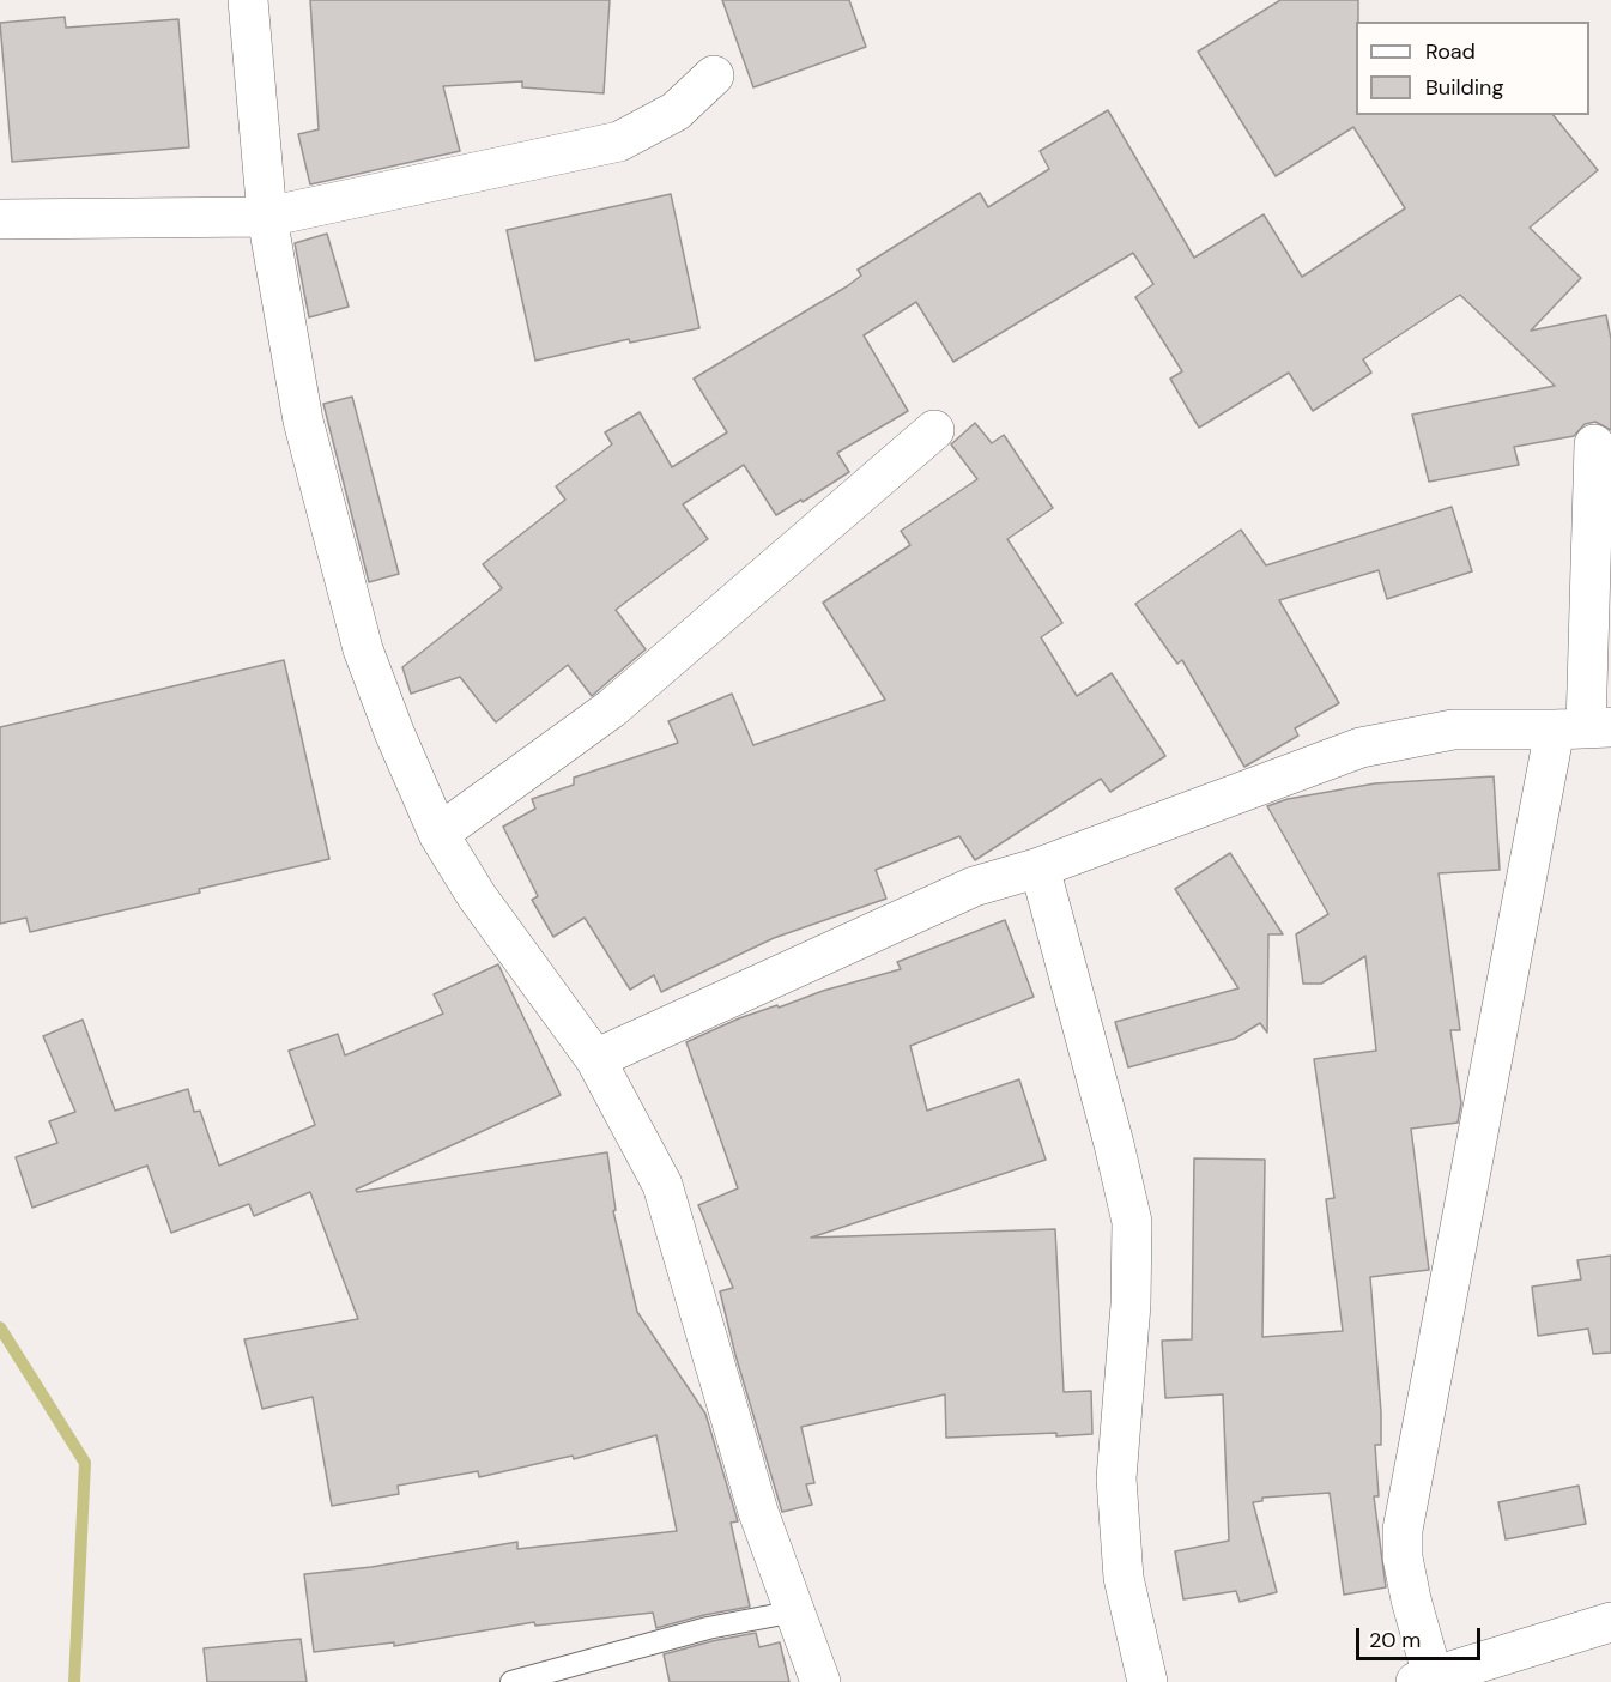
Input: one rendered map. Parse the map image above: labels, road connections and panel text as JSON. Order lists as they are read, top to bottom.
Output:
{
  "legend": ["Road", "Building"],
  "scale_bar": "20 m"
}
